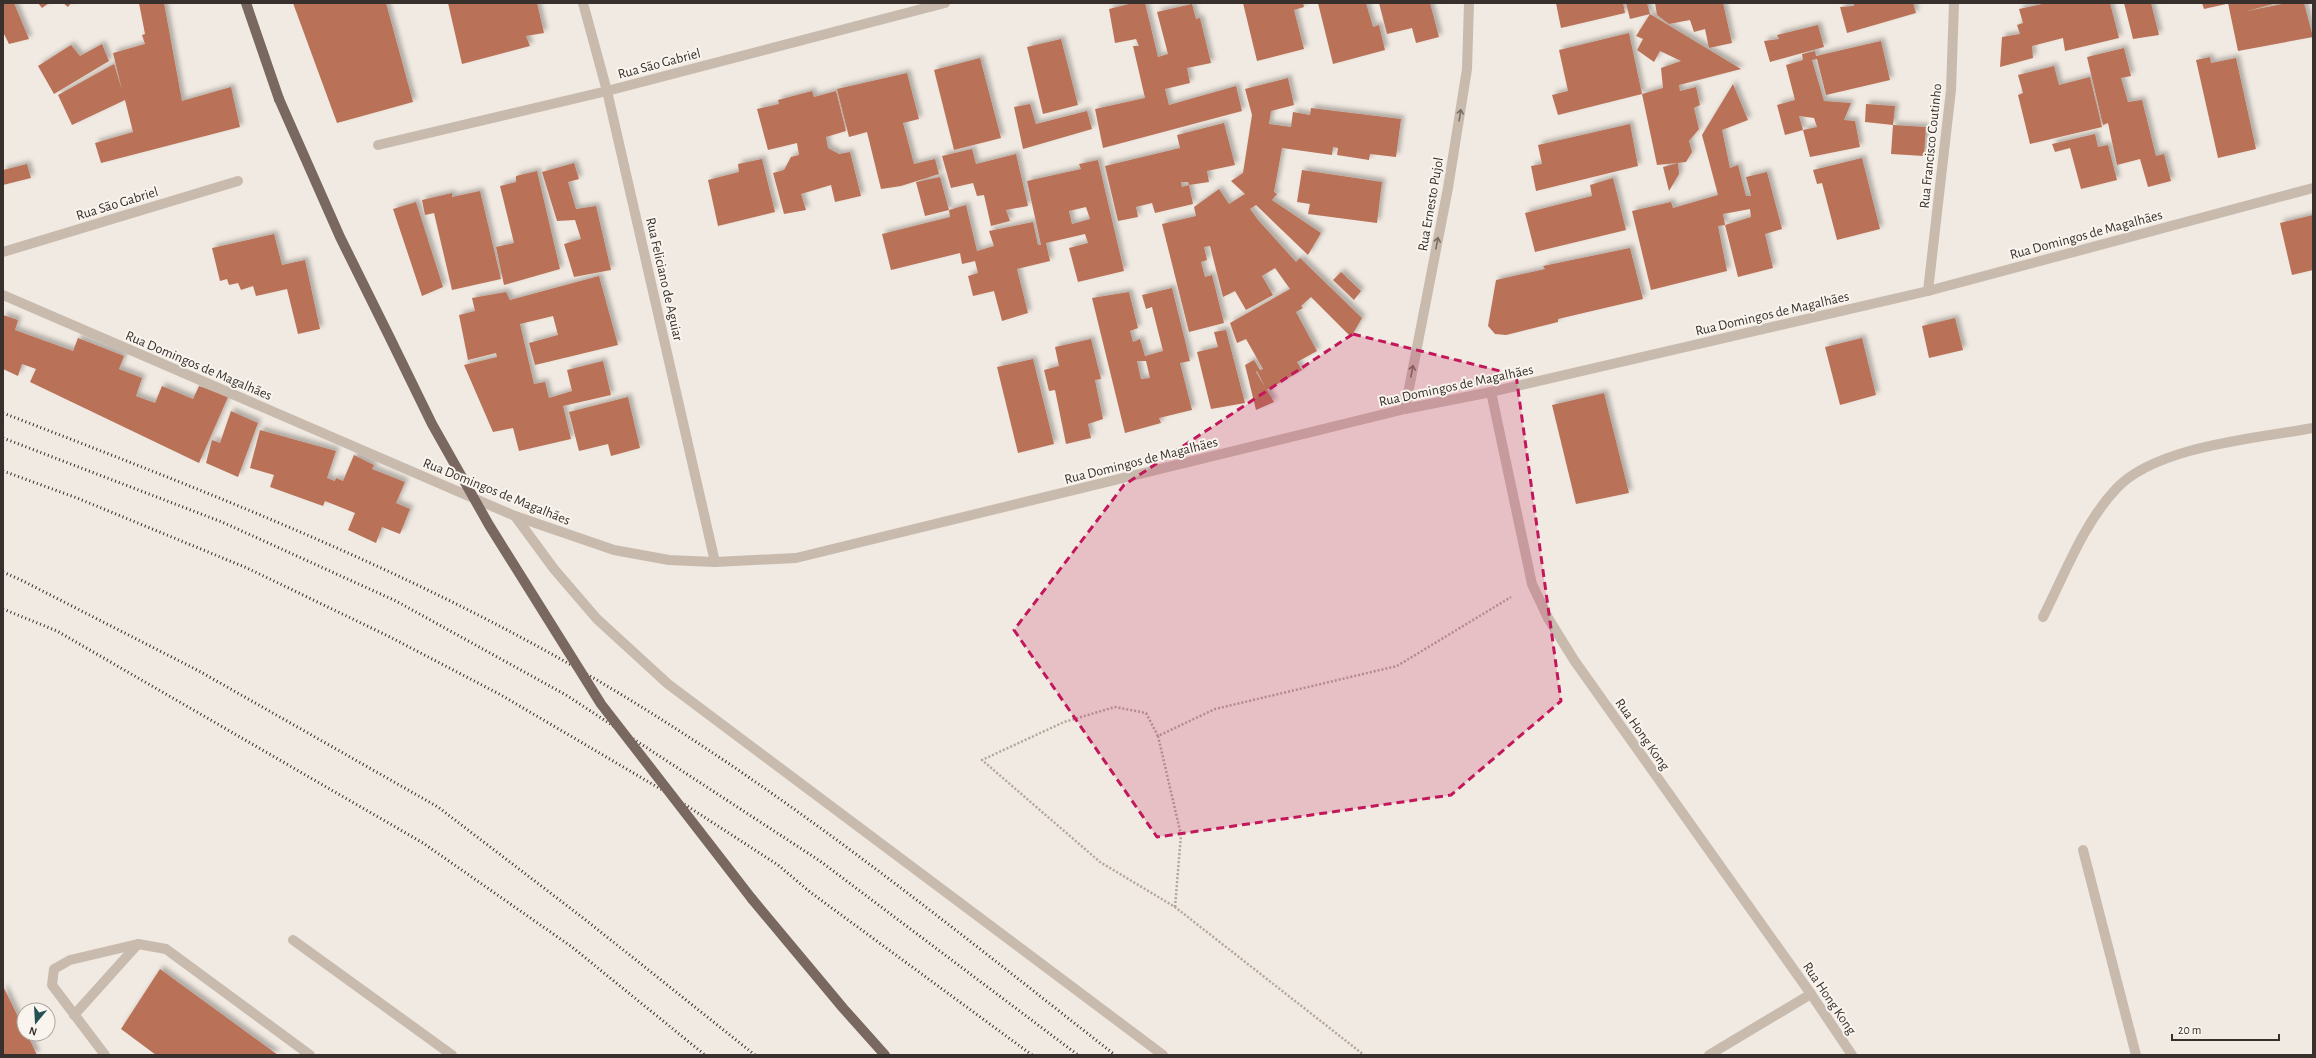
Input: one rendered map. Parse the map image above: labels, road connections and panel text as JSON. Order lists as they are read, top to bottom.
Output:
{
  "streets": {
    "street": [
      "Rua São Gabriel",
      "Rua Francisco Coutinho",
      "Rua Ernesto Pujol",
      "Rua Domingos de Magalhães",
      "Rua Feliciano de Aguiar",
      "Rua Hong Kong"
    ]
  },
  "crossings": [
    ["Rua São Gabriel", "Rua Feliciano de Aguiar"],
    ["Rua Francisco Coutinho", "Rua Domingos de Magalhães"],
    ["Rua Ernesto Pujol", "Rua Domingos de Magalhães"],
    ["Rua Domingos de Magalhães", "Rua Feliciano de Aguiar"],
    ["Rua Domingos de Magalhães", "Rua Hong Kong"]
  ],
  "one_way": ["Rua Ernesto Pujol"],
  "scale_bar": "20 m",
  "north": "bottom"
}
